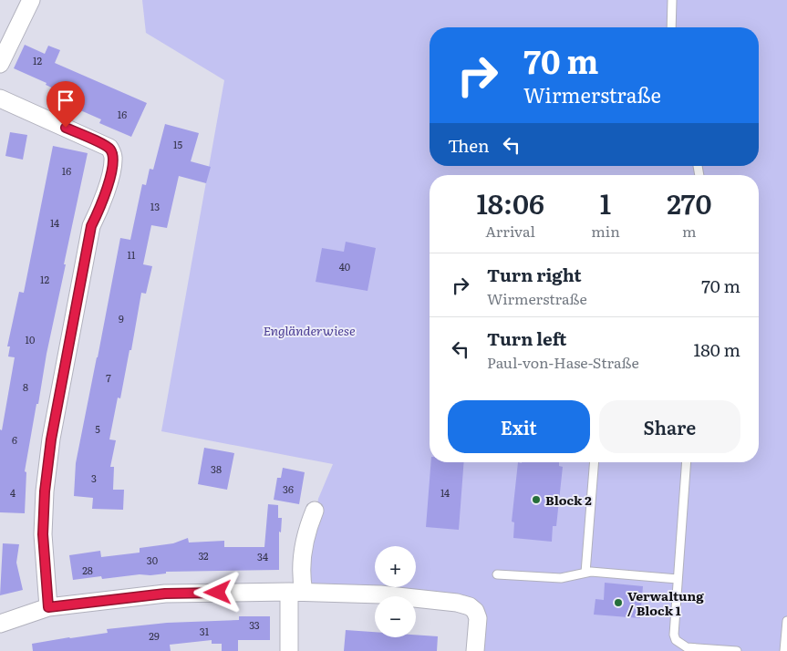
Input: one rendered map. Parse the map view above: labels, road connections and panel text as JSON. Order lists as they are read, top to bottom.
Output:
{
  "parks": ["Engländerwiese"],
  "places": ["Block 2", "Verwaltung / Block 1"],
  "house_numbers": [
    "12",
    "16",
    "15",
    "16",
    "13",
    "14",
    "11",
    "40",
    "12",
    "9",
    "10",
    "7",
    "8",
    "5",
    "6",
    "38",
    "3",
    "36",
    "4",
    "14",
    "32",
    "34",
    "30",
    "28",
    "33",
    "31",
    "29"
  ],
  "page": {
    "turn": ["70 m", "Wirmerstraße"],
    "then": "Then",
    "eta": [
      "18:06",
      "Arrival",
      "1",
      "min",
      "270",
      "m"
    ],
    "list": [
      {
        "name": "Turn right",
        "note": "Wirmerstraße",
        "value": "70 m"
      },
      {
        "name": "Turn left",
        "note": "Paul-von-Hase-Straße",
        "value": "180 m"
      }
    ],
    "buttons": ["Exit", "Share"],
    "map_buttons": ["+", "−"]
  }
}
